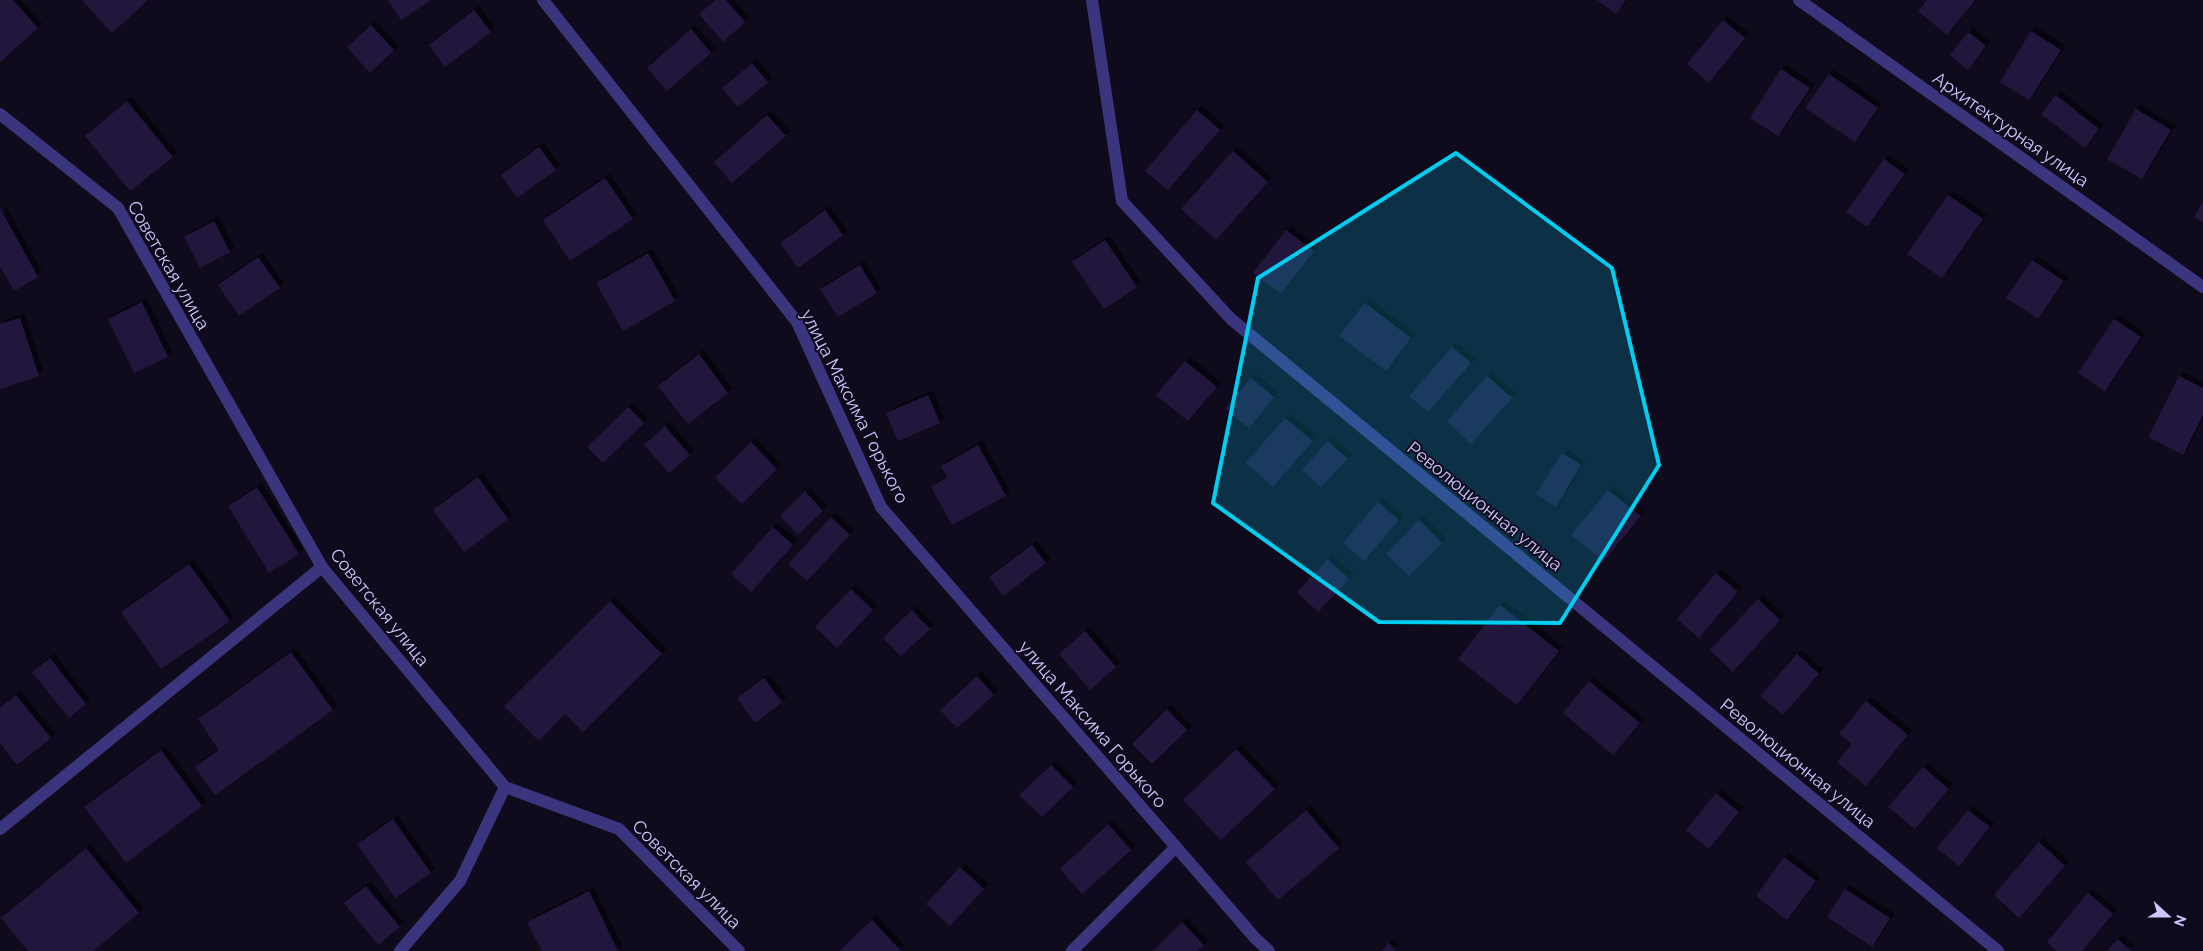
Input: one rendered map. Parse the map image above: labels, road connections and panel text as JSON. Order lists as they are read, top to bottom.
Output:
{
  "streets": {
    "street": [
      "Архитектурная улица",
      "Советская улица",
      "улица Максима Горького",
      "Революционная улица"
    ]
  },
  "north": "right"
}
